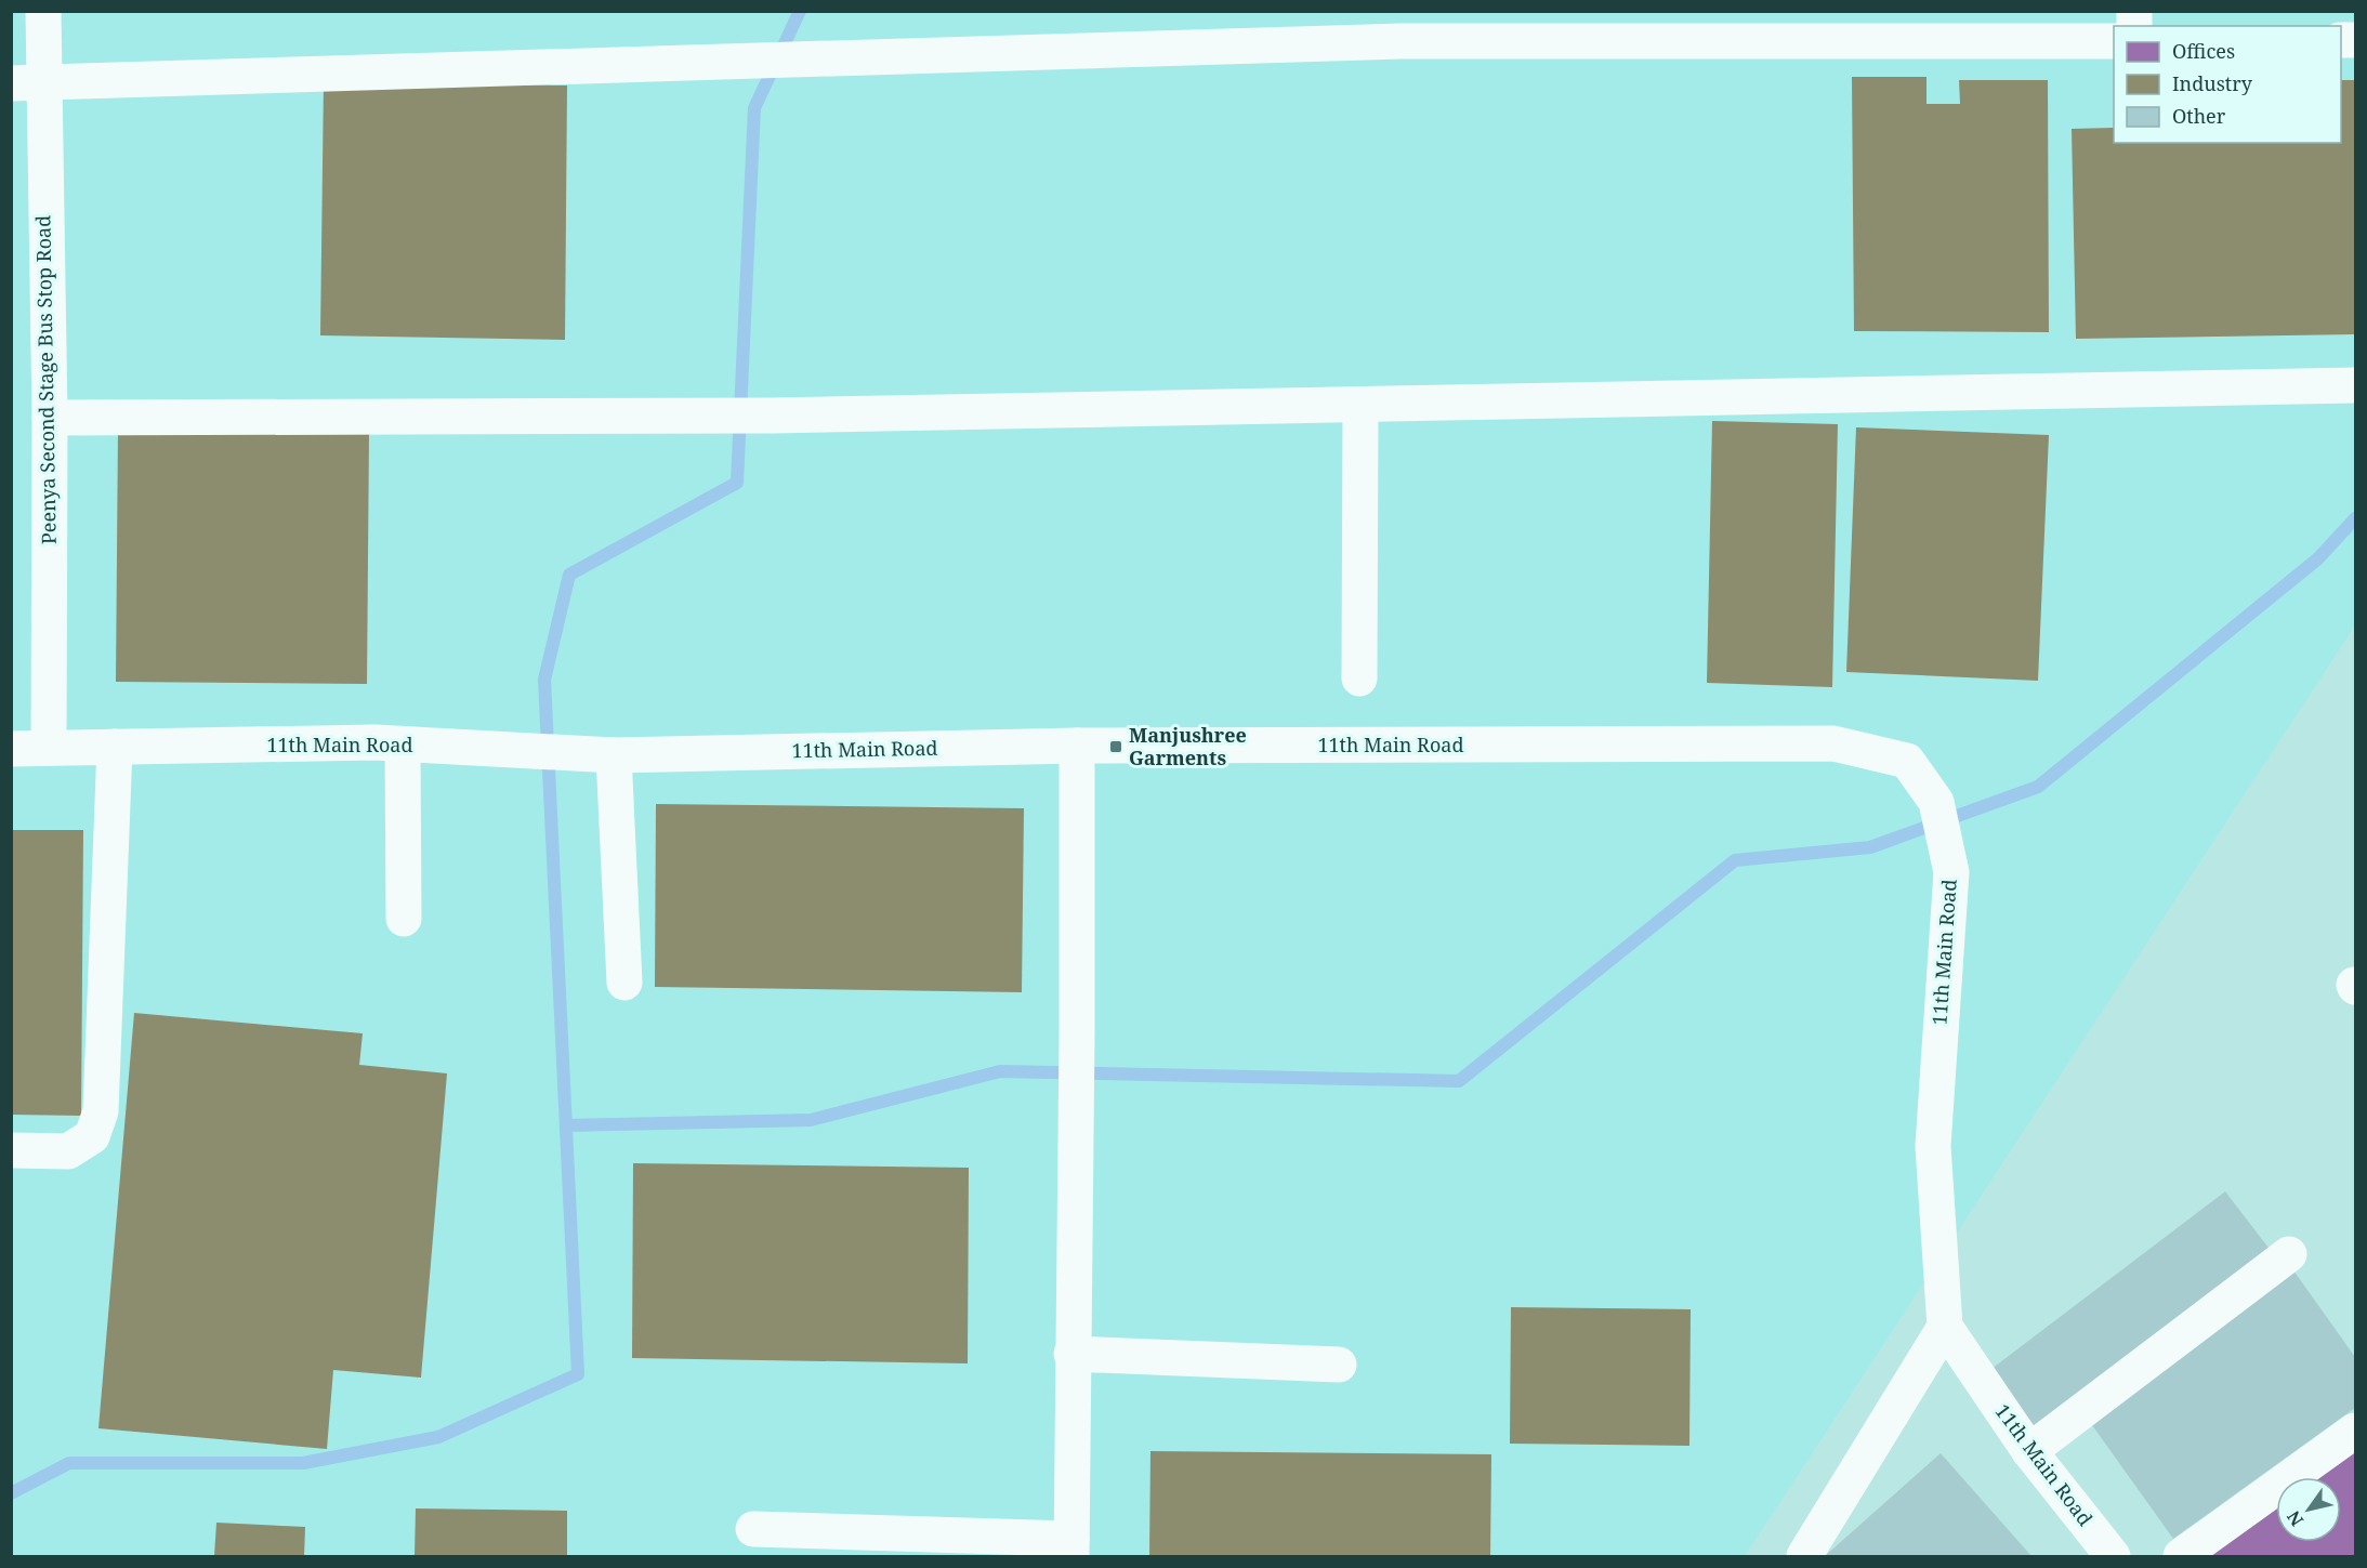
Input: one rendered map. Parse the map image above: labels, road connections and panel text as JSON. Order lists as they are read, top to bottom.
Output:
{
  "streets": {
    "street": ["Peenya Second Stage Bus Stop Road", "11th Main Road"]
  },
  "crossings": [
    ["Peenya Second Stage Bus Stop Road", "11th Main Road"]
  ],
  "places": {
    "transit": ["Manjushree Garments"]
  },
  "legend": ["Offices", "Industry", "Other"],
  "north": "bottom left"
}
